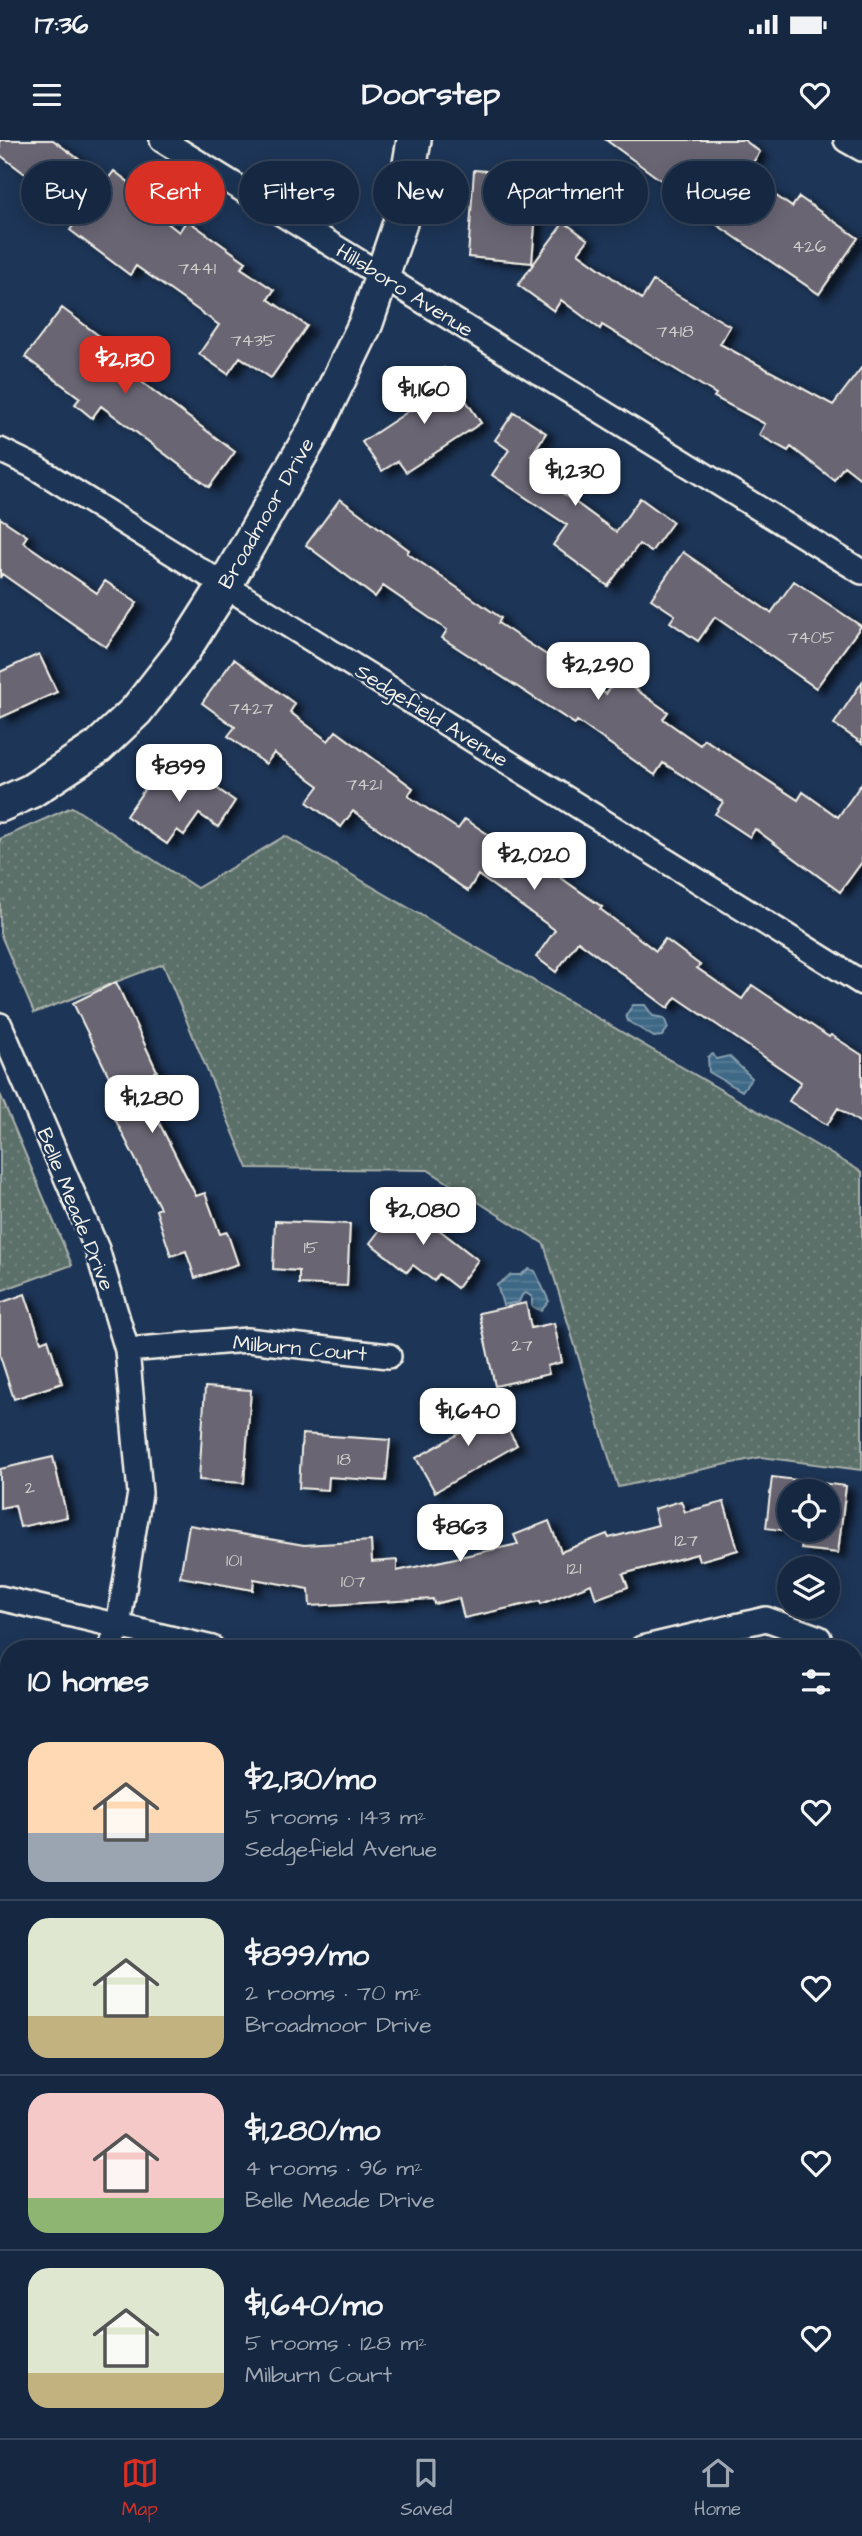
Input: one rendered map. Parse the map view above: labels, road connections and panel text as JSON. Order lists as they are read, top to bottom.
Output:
{
  "streets": {
    "street": [
      "Hillsboro Avenue",
      "Broadmoor Drive",
      "Sedgefield Avenue",
      "Belle Meade Drive",
      "Milburn Court"
    ]
  },
  "crossings": [
    ["Hillsboro Avenue", "Broadmoor Drive"],
    ["Broadmoor Drive", "Sedgefield Avenue"],
    ["Belle Meade Drive", "Milburn Court"]
  ],
  "house_numbers": [
    "426",
    "7441",
    "7418",
    "7435",
    "7405",
    "7427",
    "7421",
    "15",
    "27",
    "18",
    "2",
    "127",
    "101",
    "121",
    "107"
  ],
  "page": {
    "status": "17:36",
    "header": "Doorstep",
    "chip": [
      "Buy",
      "Rent",
      "Filters",
      "New",
      "Apartment",
      "House"
    ],
    "price": [
      "$2,130",
      "$1,160",
      "$1,230",
      "$2,290",
      "$899",
      "$2,020",
      "$1,280",
      "$2,080",
      "$1,640",
      "$863"
    ],
    "heading": "10 homes",
    "list": [
      {
        "name": "$2,130/mo",
        "note": "5 rooms · 143 m² · Sedgefield Avenue"
      },
      {
        "name": "$899/mo",
        "note": "2 rooms · 70 m² · Broadmoor Drive"
      },
      {
        "name": "$1,280/mo",
        "note": "4 rooms · 96 m² · Belle Meade Drive"
      },
      {
        "name": "$1,640/mo",
        "note": "5 rooms · 128 m² · Milburn Court"
      }
    ],
    "tabs": ["Map", "Saved", "Home"]
  }
}
